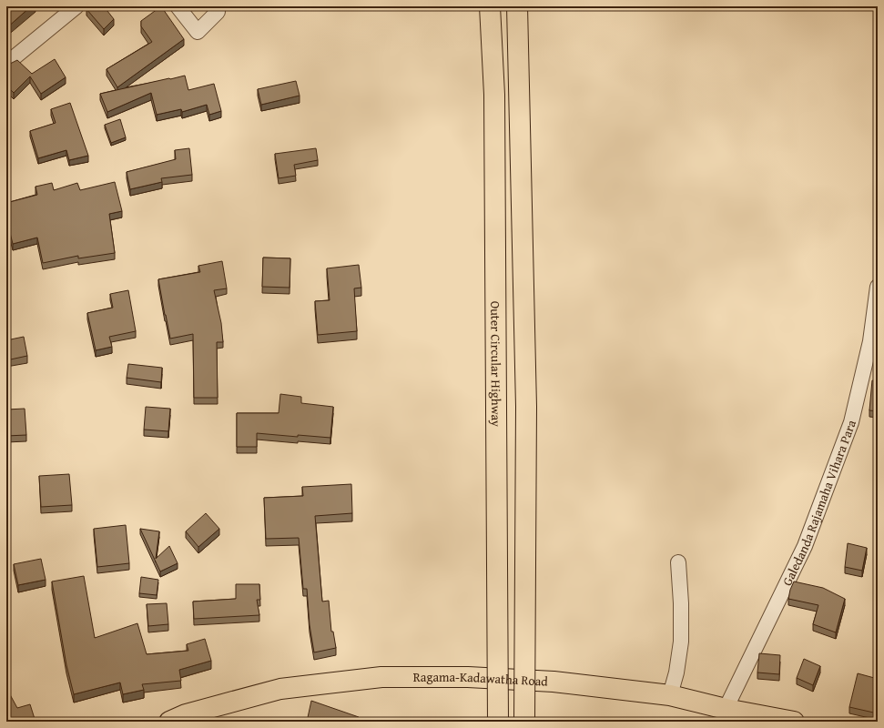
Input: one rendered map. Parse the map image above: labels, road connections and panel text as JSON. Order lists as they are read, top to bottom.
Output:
{
  "streets": {
    "main road": ["Outer Circular Highway", "Ragama-Kadawatha Road"],
    "street": ["Galedanda Rajamaha Vihara Para"]
  },
  "crossings": [
    ["Galedanda Rajamaha Vihara Para", "Ragama-Kadawatha Road"]
  ]
}
